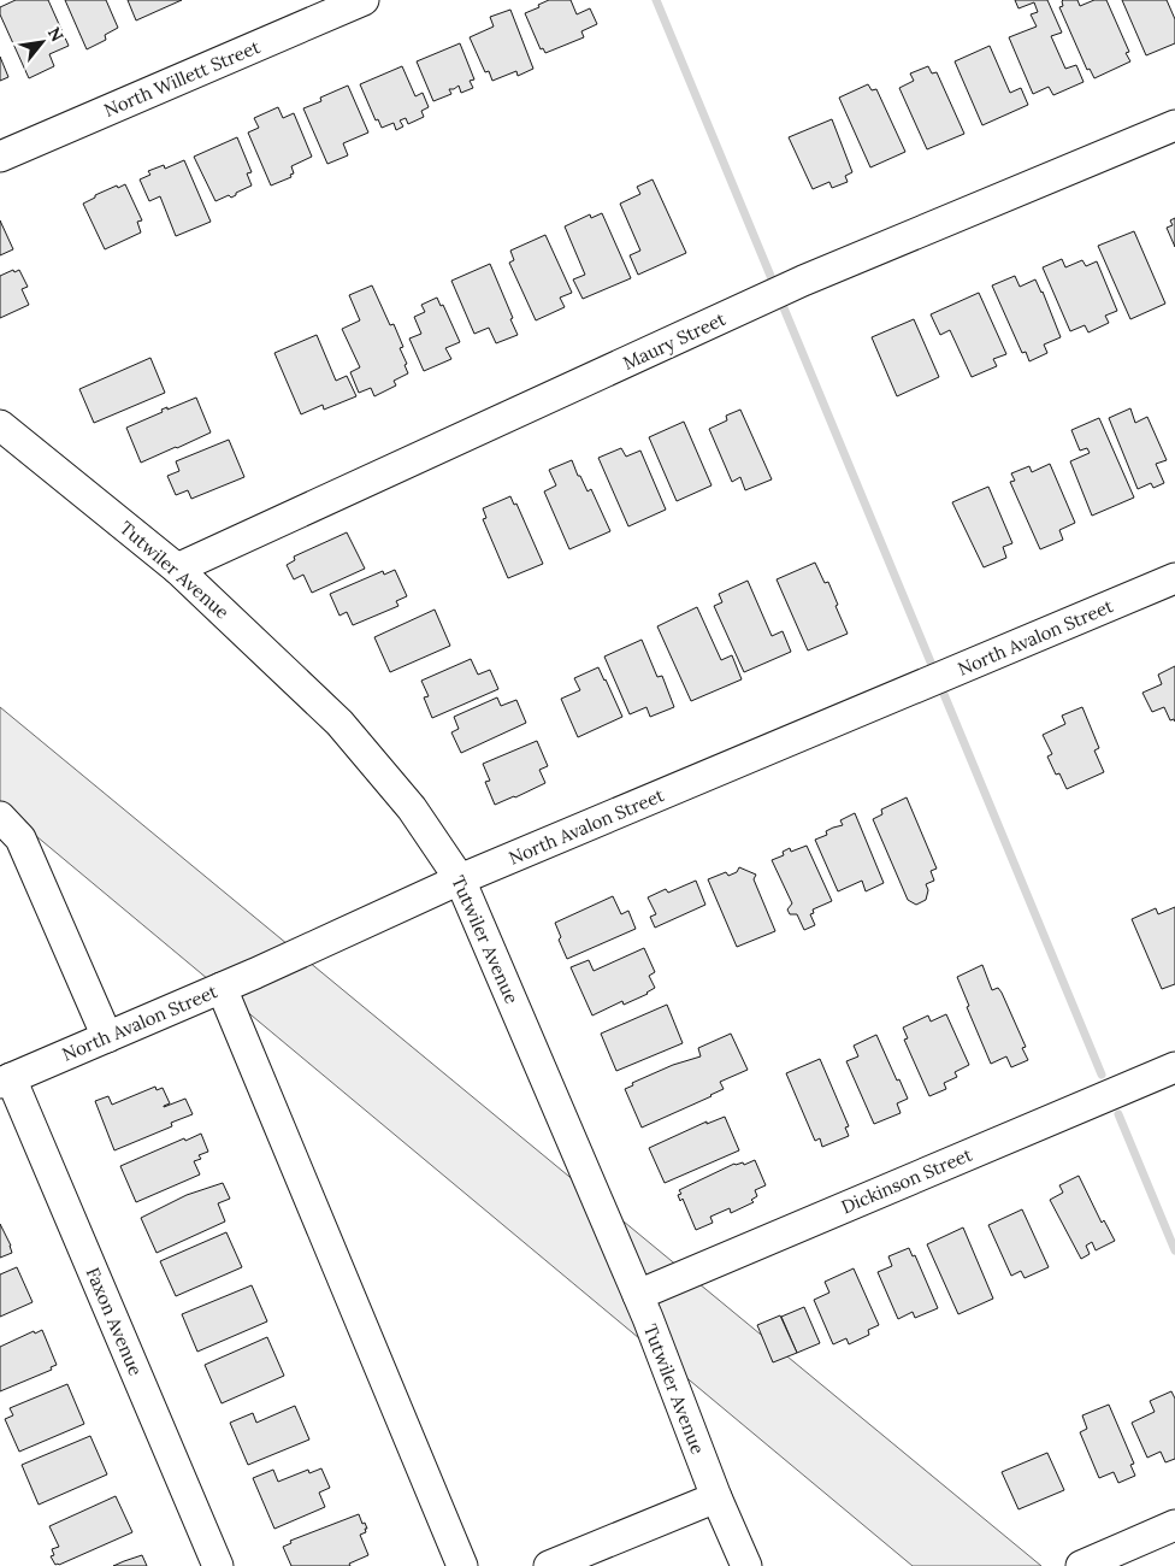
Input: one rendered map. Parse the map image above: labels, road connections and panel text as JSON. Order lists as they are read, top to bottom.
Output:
{
  "streets": {
    "street": [
      "North Willett Street",
      "Maury Street",
      "Tutwiler Avenue",
      "North Avalon Street",
      "Dickinson Street",
      "Faxon Avenue"
    ]
  },
  "crossings": [
    ["Maury Street", "Tutwiler Avenue"],
    ["Tutwiler Avenue", "North Avalon Street"],
    ["Tutwiler Avenue", "Dickinson Street"],
    ["North Avalon Street", "Faxon Avenue"]
  ],
  "north": "top right"
}
